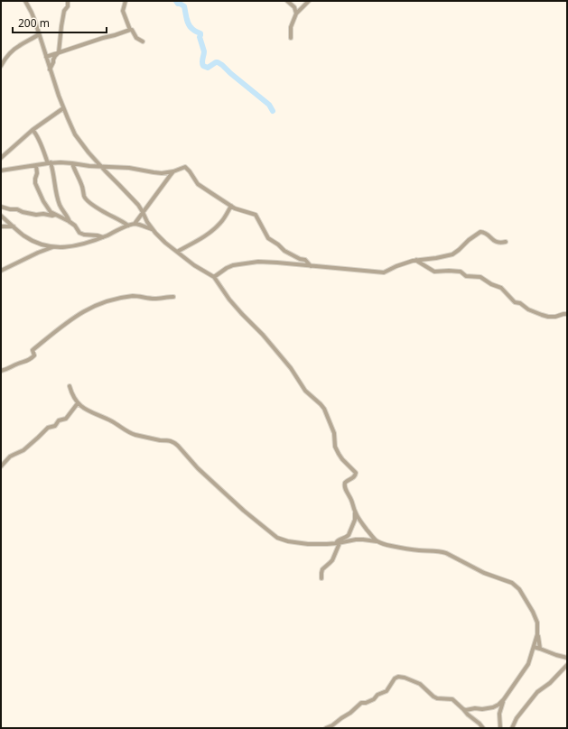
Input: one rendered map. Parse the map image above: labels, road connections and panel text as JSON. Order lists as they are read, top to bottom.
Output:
{
  "scale_bar": "200 m"
}
